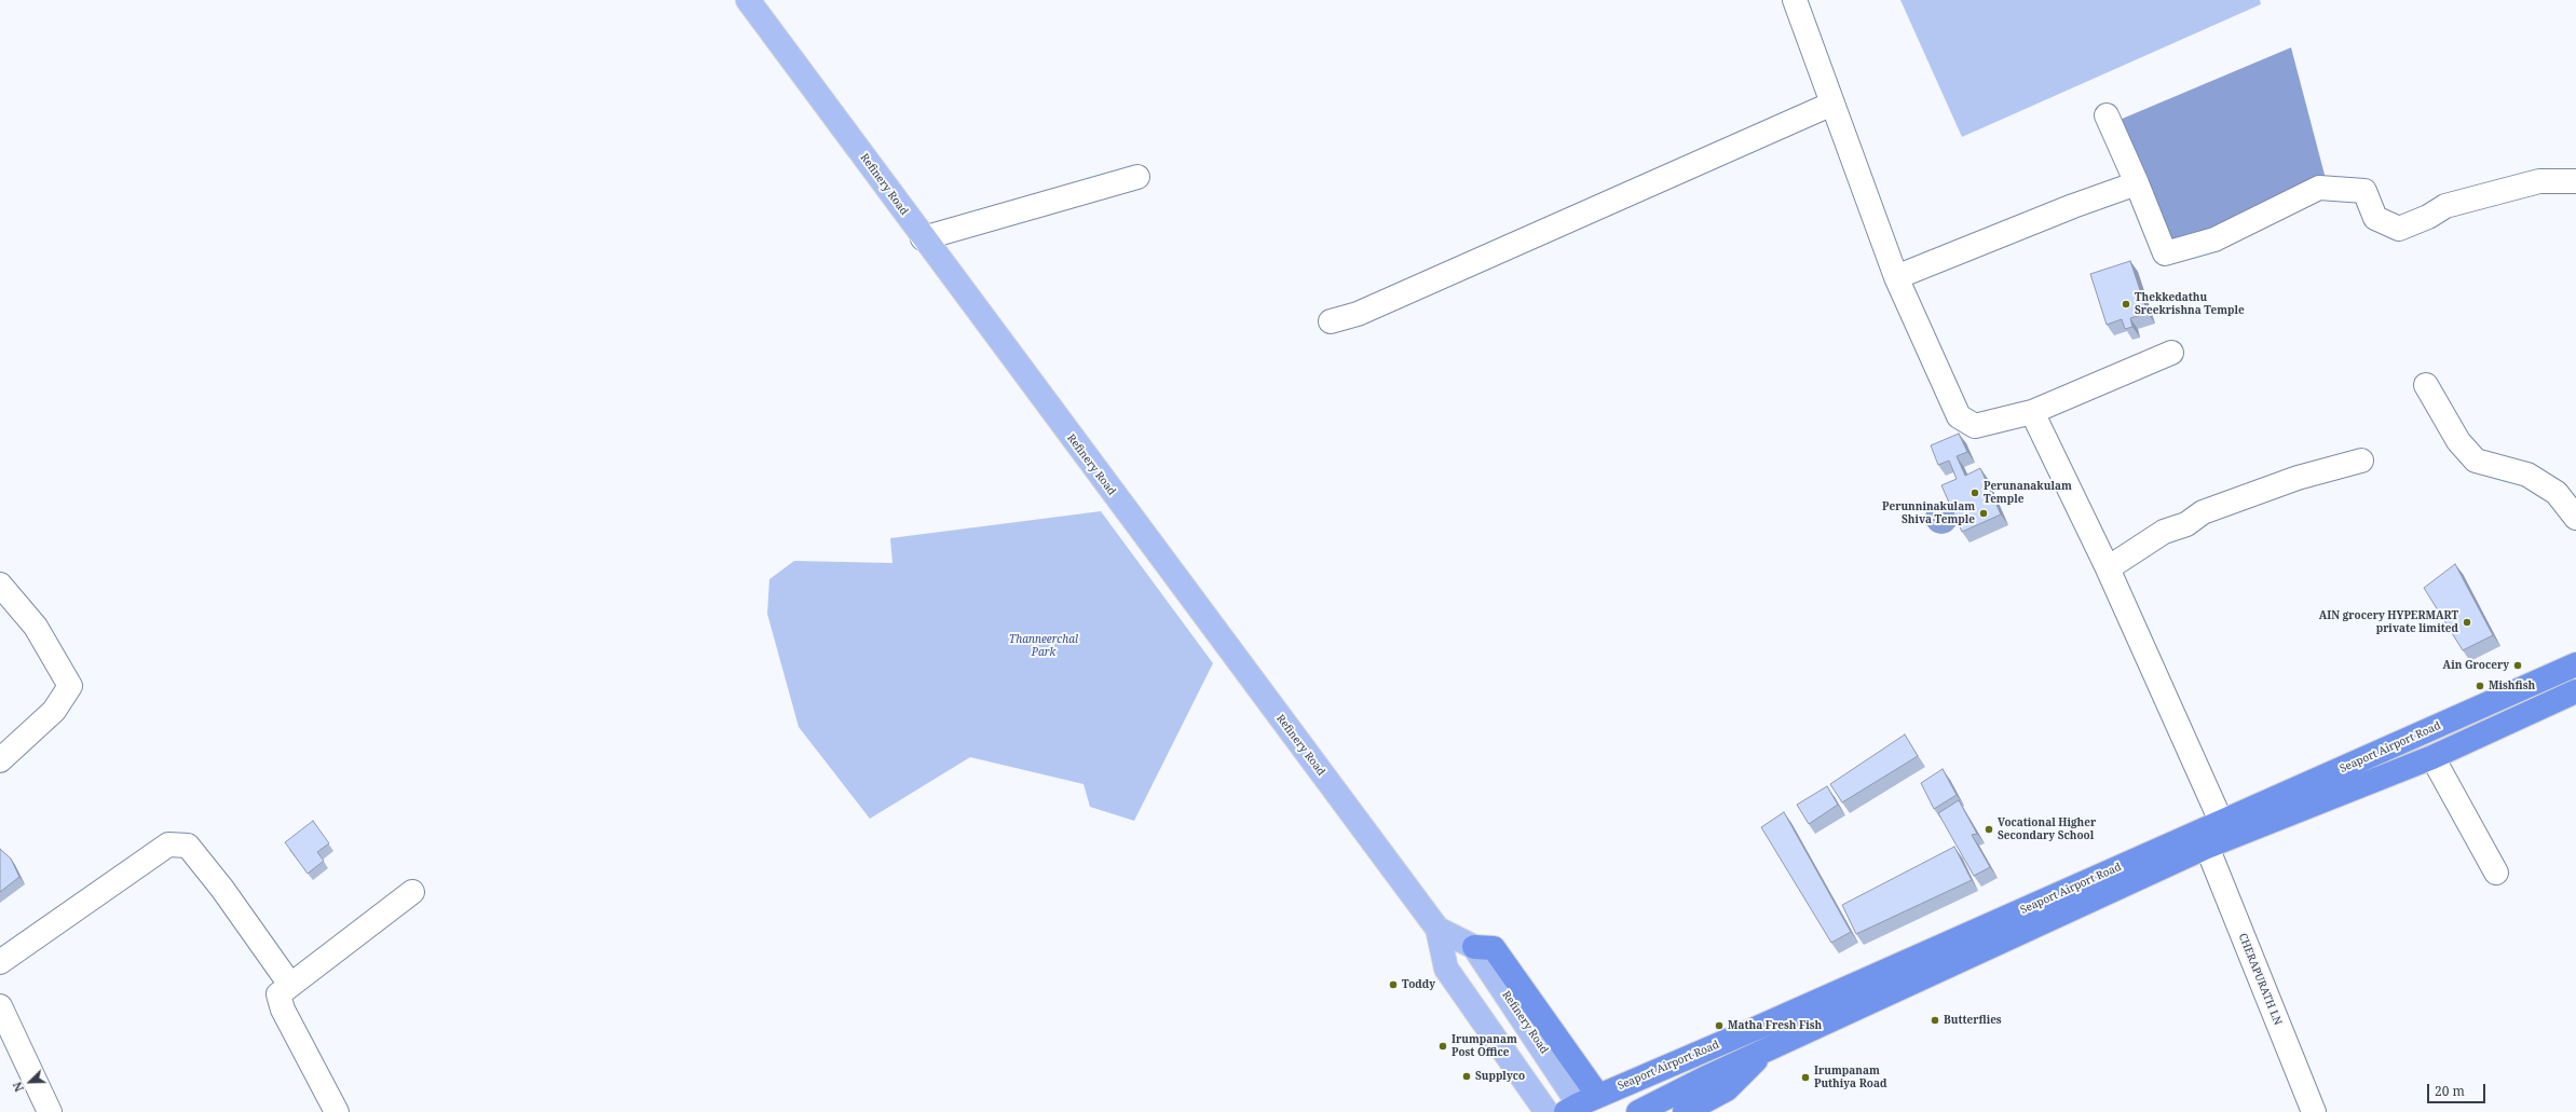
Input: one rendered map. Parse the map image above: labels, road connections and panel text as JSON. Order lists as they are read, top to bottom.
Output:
{
  "streets": {
    "highway": ["Seaport Airport Road"],
    "main road": ["Refinery Road"],
    "street": ["CHERAPURATH LN"]
  },
  "crossings": [
    ["Refinery Road", "Seaport Airport Road"],
    ["Seaport Airport Road", "CHERAPURATH LN"]
  ],
  "parks": ["Thanneerchal Park"],
  "places": [
    "Thekkedathu Sreekrishna Temple",
    "Perunanakulam Temple",
    "Perunninakulam Shiva Temple",
    "AIN grocery HYPERMART private limited",
    "Ain Grocery",
    "Mishfish",
    "Vocational Higher Secondary School",
    "Toddy",
    "Butterflies",
    "Matha Fresh Fish",
    "Irumpanam Post Office",
    "Supplyco",
    "Irumpanam Puthiya Road"
  ],
  "scale_bar": "20 m",
  "north": "bottom left"
}
